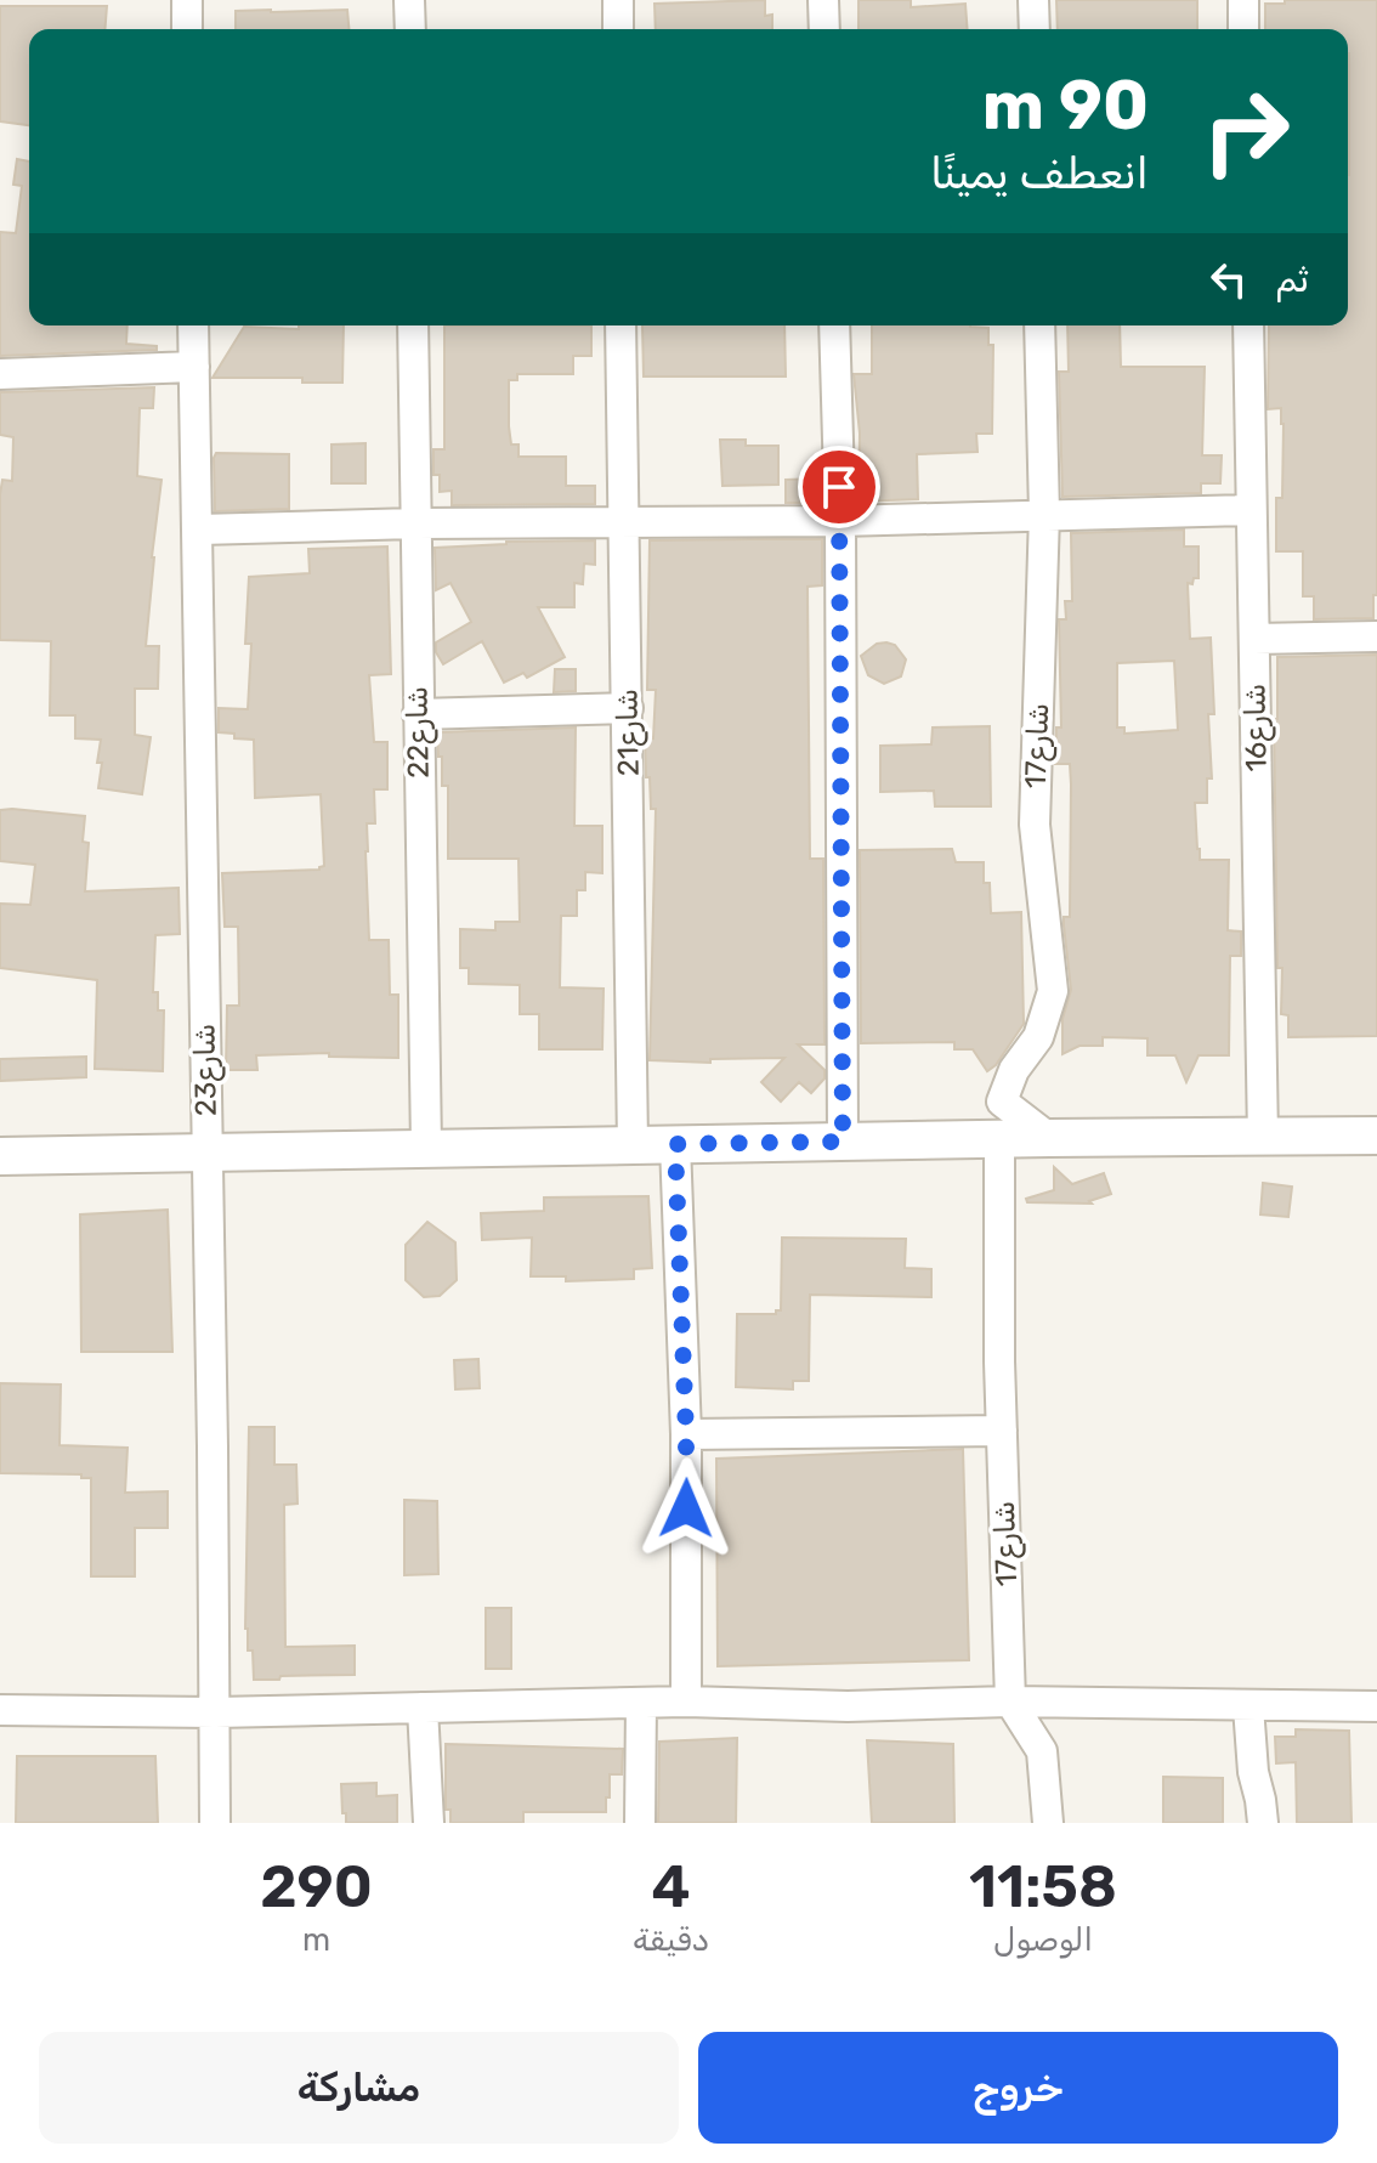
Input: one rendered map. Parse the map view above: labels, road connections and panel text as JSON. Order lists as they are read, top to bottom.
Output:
{
  "streets": {
    "street": [
      "شارع16",
      "شارع22",
      "شارع21",
      "شارع17",
      "شارع23"
    ]
  },
  "page": {
    "turn": ["90 m", "انعطف يمينًا"],
    "then": "ثم",
    "eta": [
      "11:58",
      "الوصول",
      "4",
      "دقيقة",
      "290",
      "m"
    ],
    "buttons": ["خروج", "مشاركة"]
  }
}
